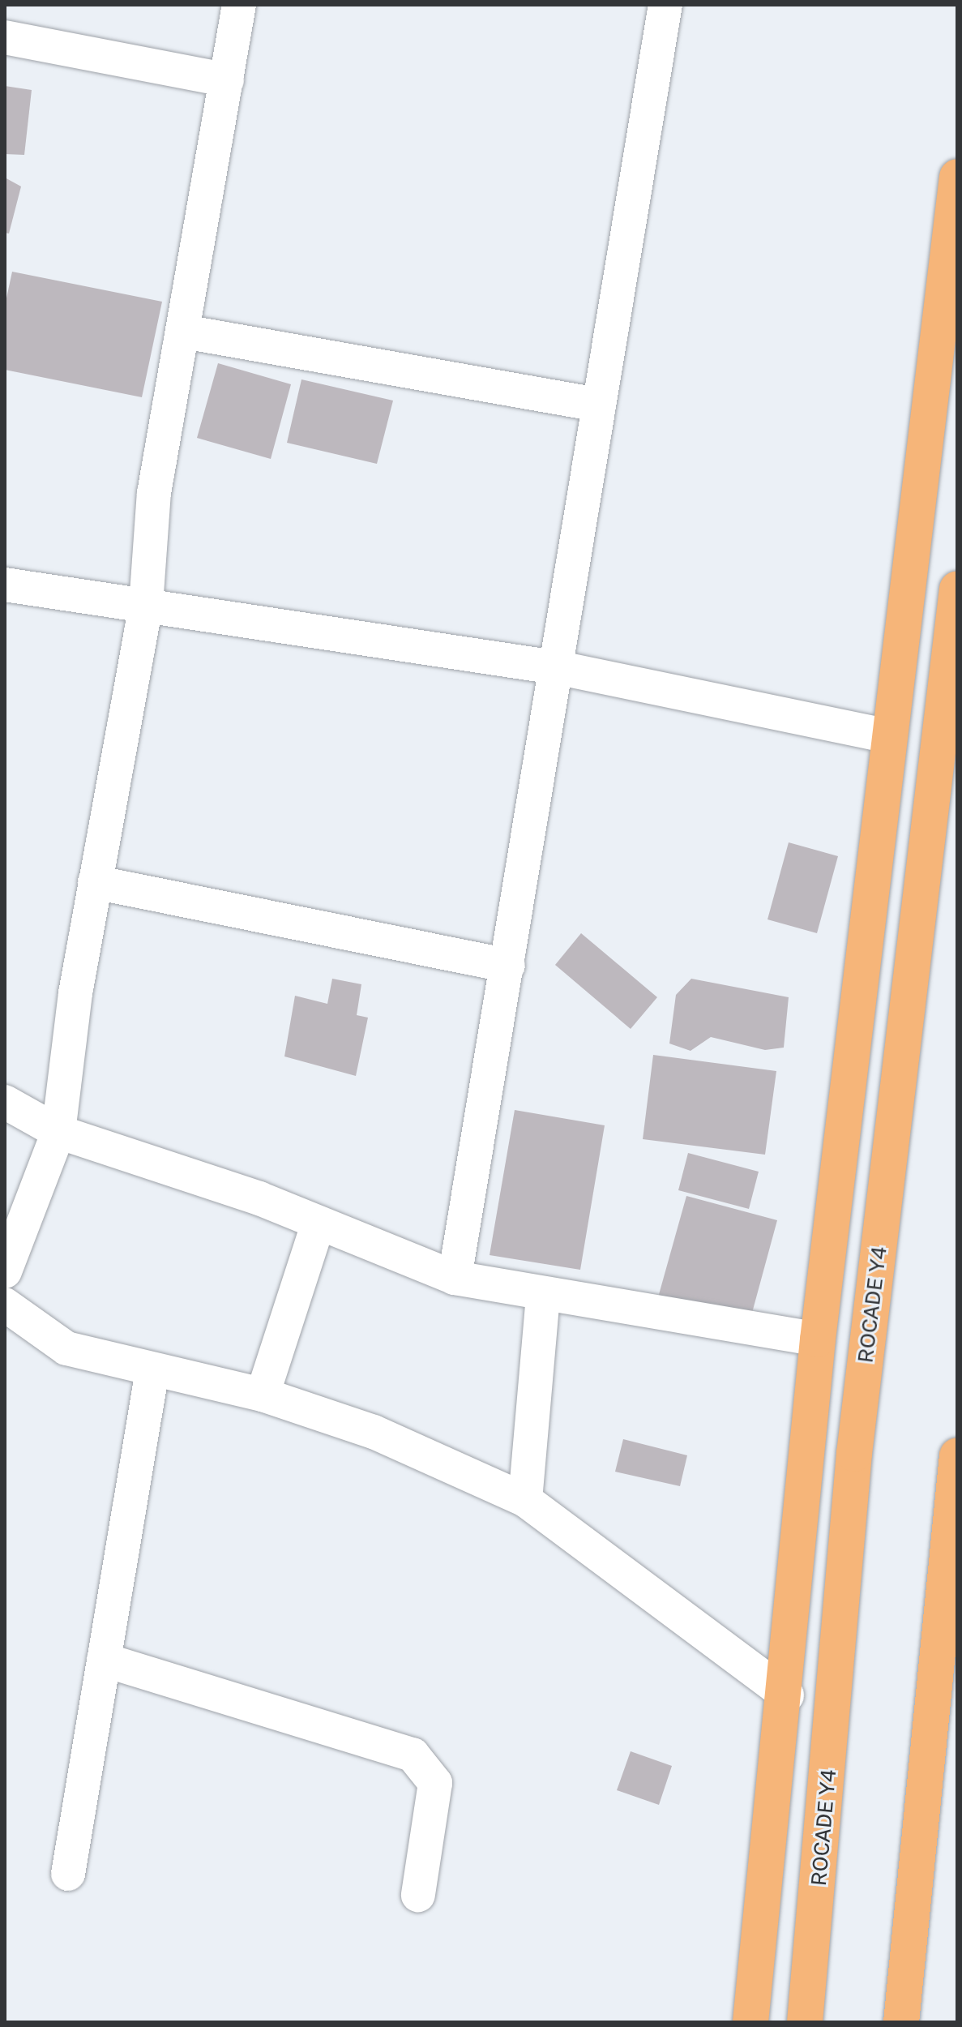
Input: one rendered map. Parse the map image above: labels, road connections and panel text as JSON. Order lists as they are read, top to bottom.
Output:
{
  "streets": {
    "highway": ["ROCADE Y4"]
  }
}
